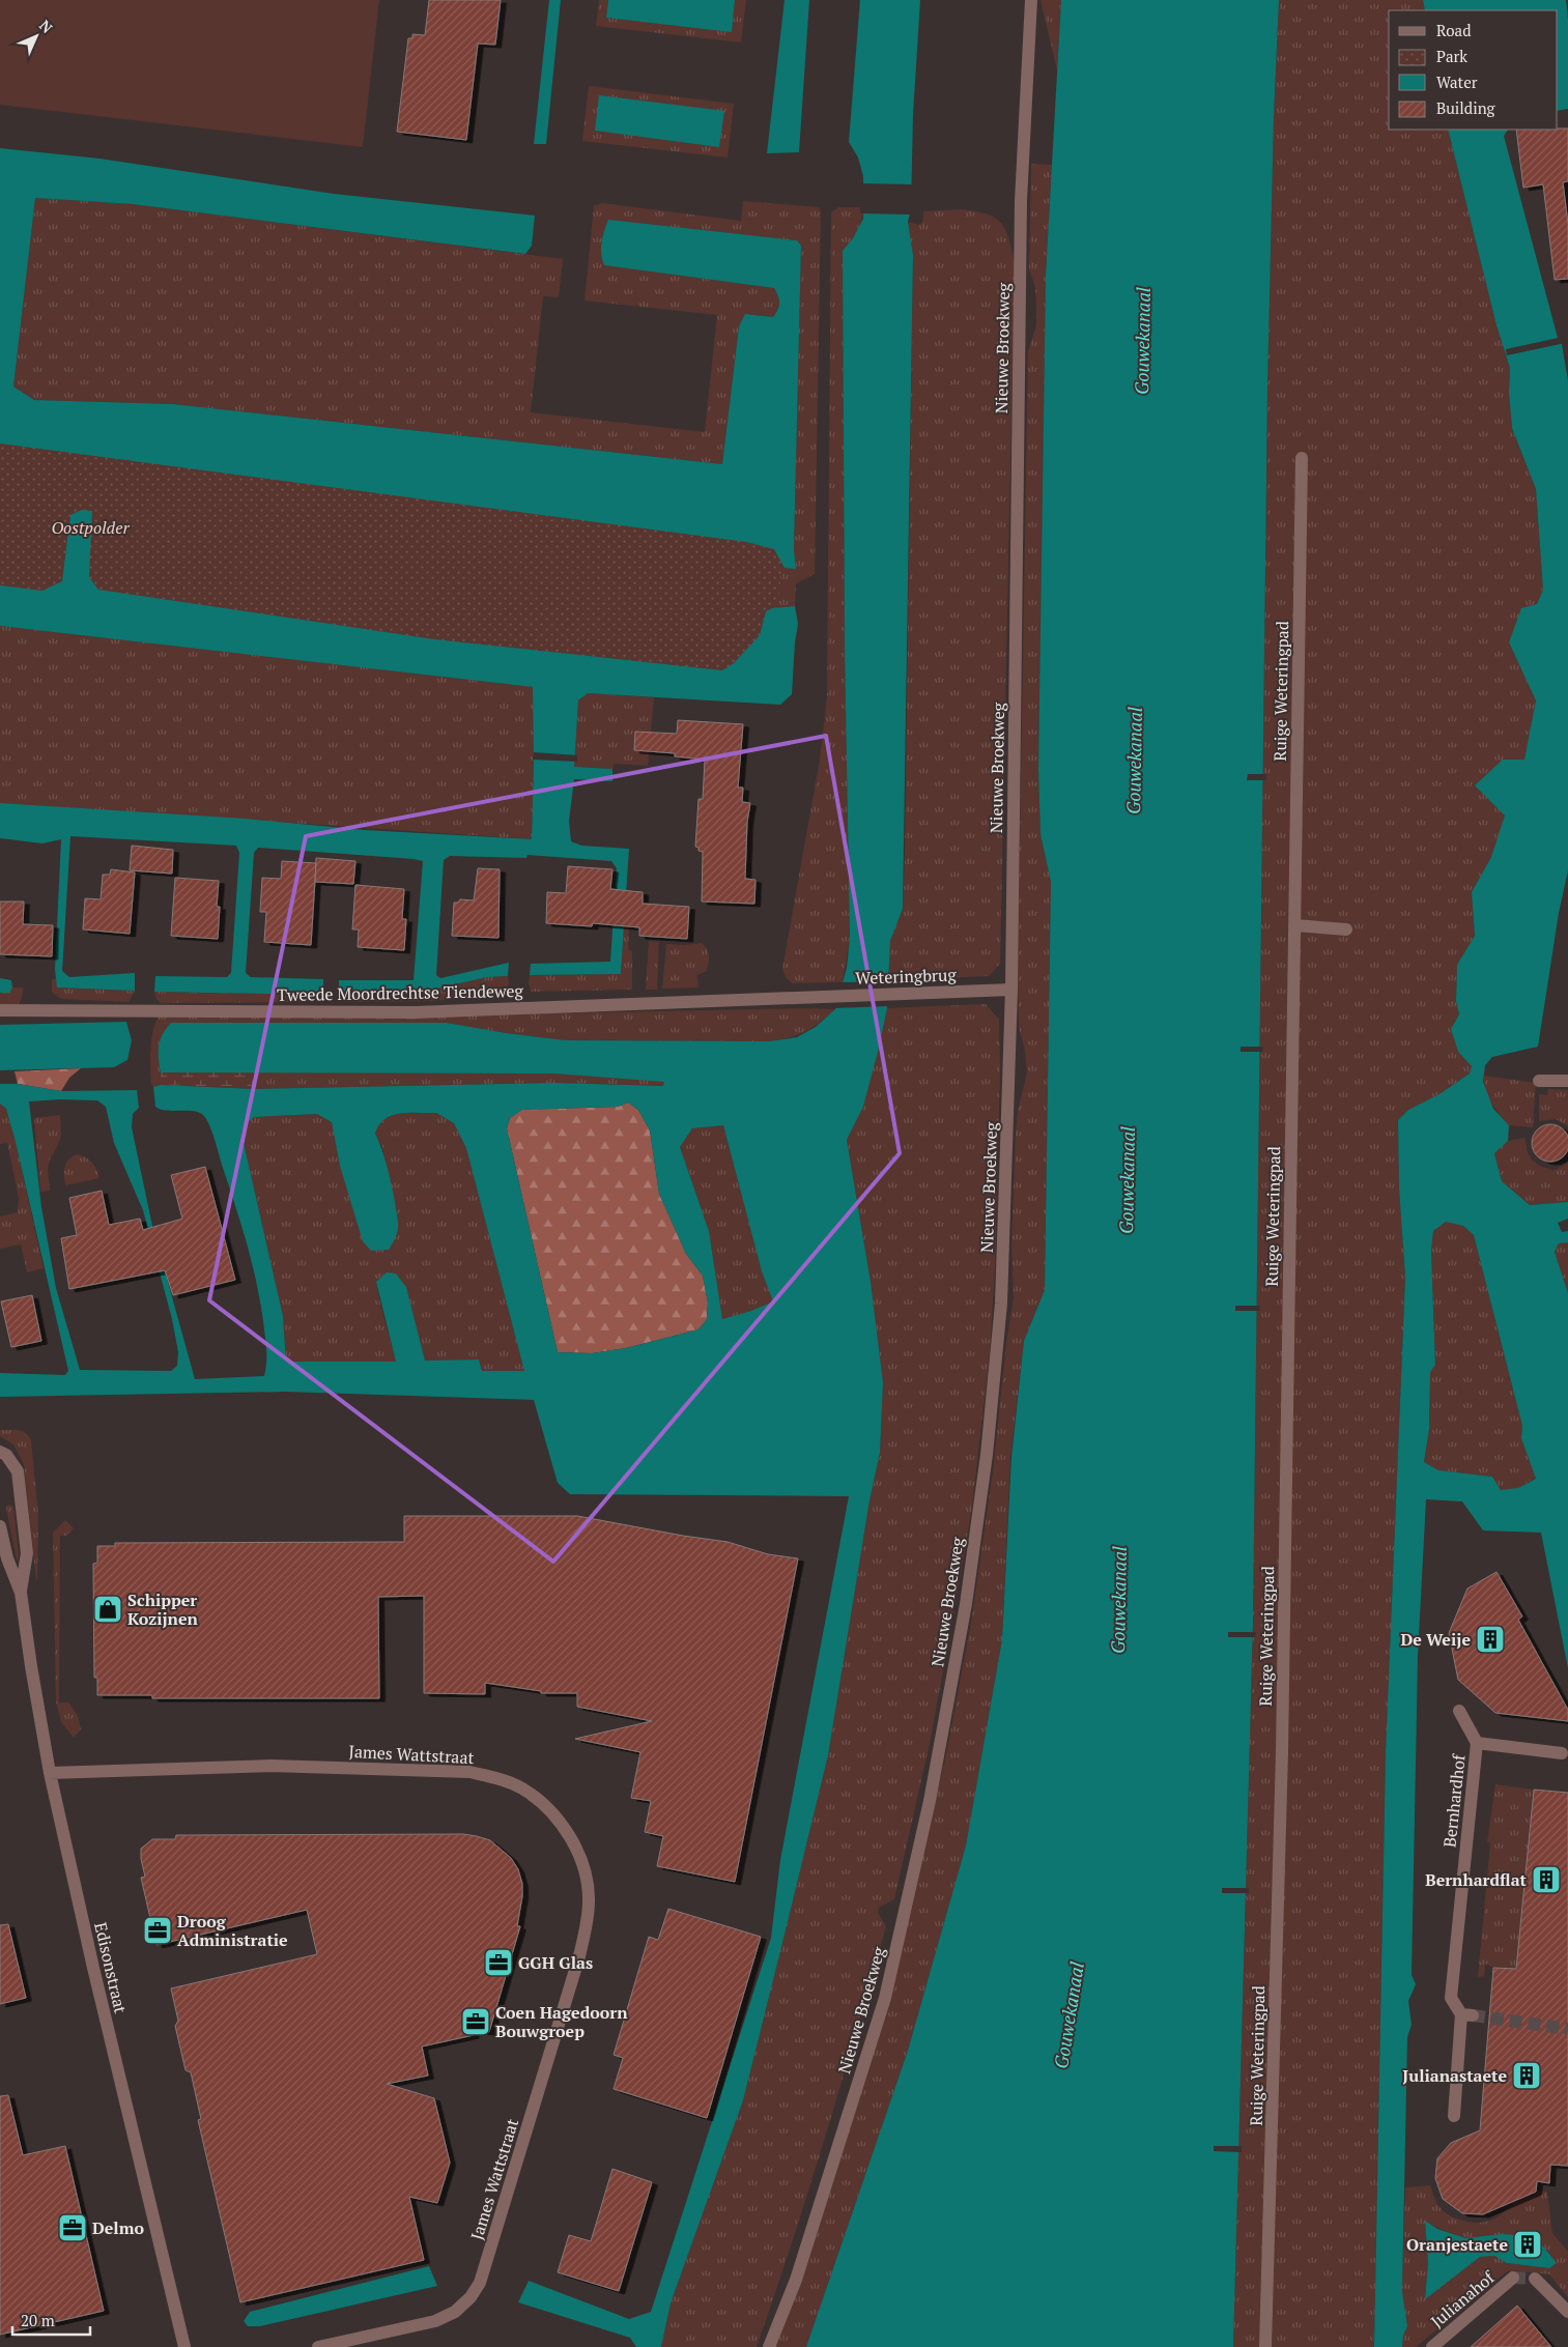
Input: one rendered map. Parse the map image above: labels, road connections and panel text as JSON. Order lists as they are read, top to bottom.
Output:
{
  "streets": {
    "street": [
      "Nieuwe Broekweg",
      "Ruige Weteringpad",
      "Weteringbrug",
      "Tweede Moordrechtse Tiendeweg",
      "James Wattstraat",
      "Bernhardhof",
      "Edisonstraat",
      "Julianahof"
    ]
  },
  "crossings": [
    ["Nieuwe Broekweg", "Weteringbrug"],
    ["Weteringbrug", "Tweede Moordrechtse Tiendeweg"],
    ["James Wattstraat", "Edisonstraat"]
  ],
  "water": ["Gouwekanaal"],
  "parks": ["Oostpolder"],
  "places": {
    "shop": ["Schipper Kozijnen"],
    "building": [
      "De Weije",
      "Bernhardflat",
      "Julianastaete",
      "Oranjestaete"
    ],
    "office": [
      "Droog Administratie",
      "GGH Glas",
      "Coen Hagedoorn Bouwgroep",
      "Delmo"
    ]
  },
  "legend": [
    "Road",
    "Park",
    "Water",
    "Building"
  ],
  "scale_bar": "20 m",
  "north": "top right"
}
